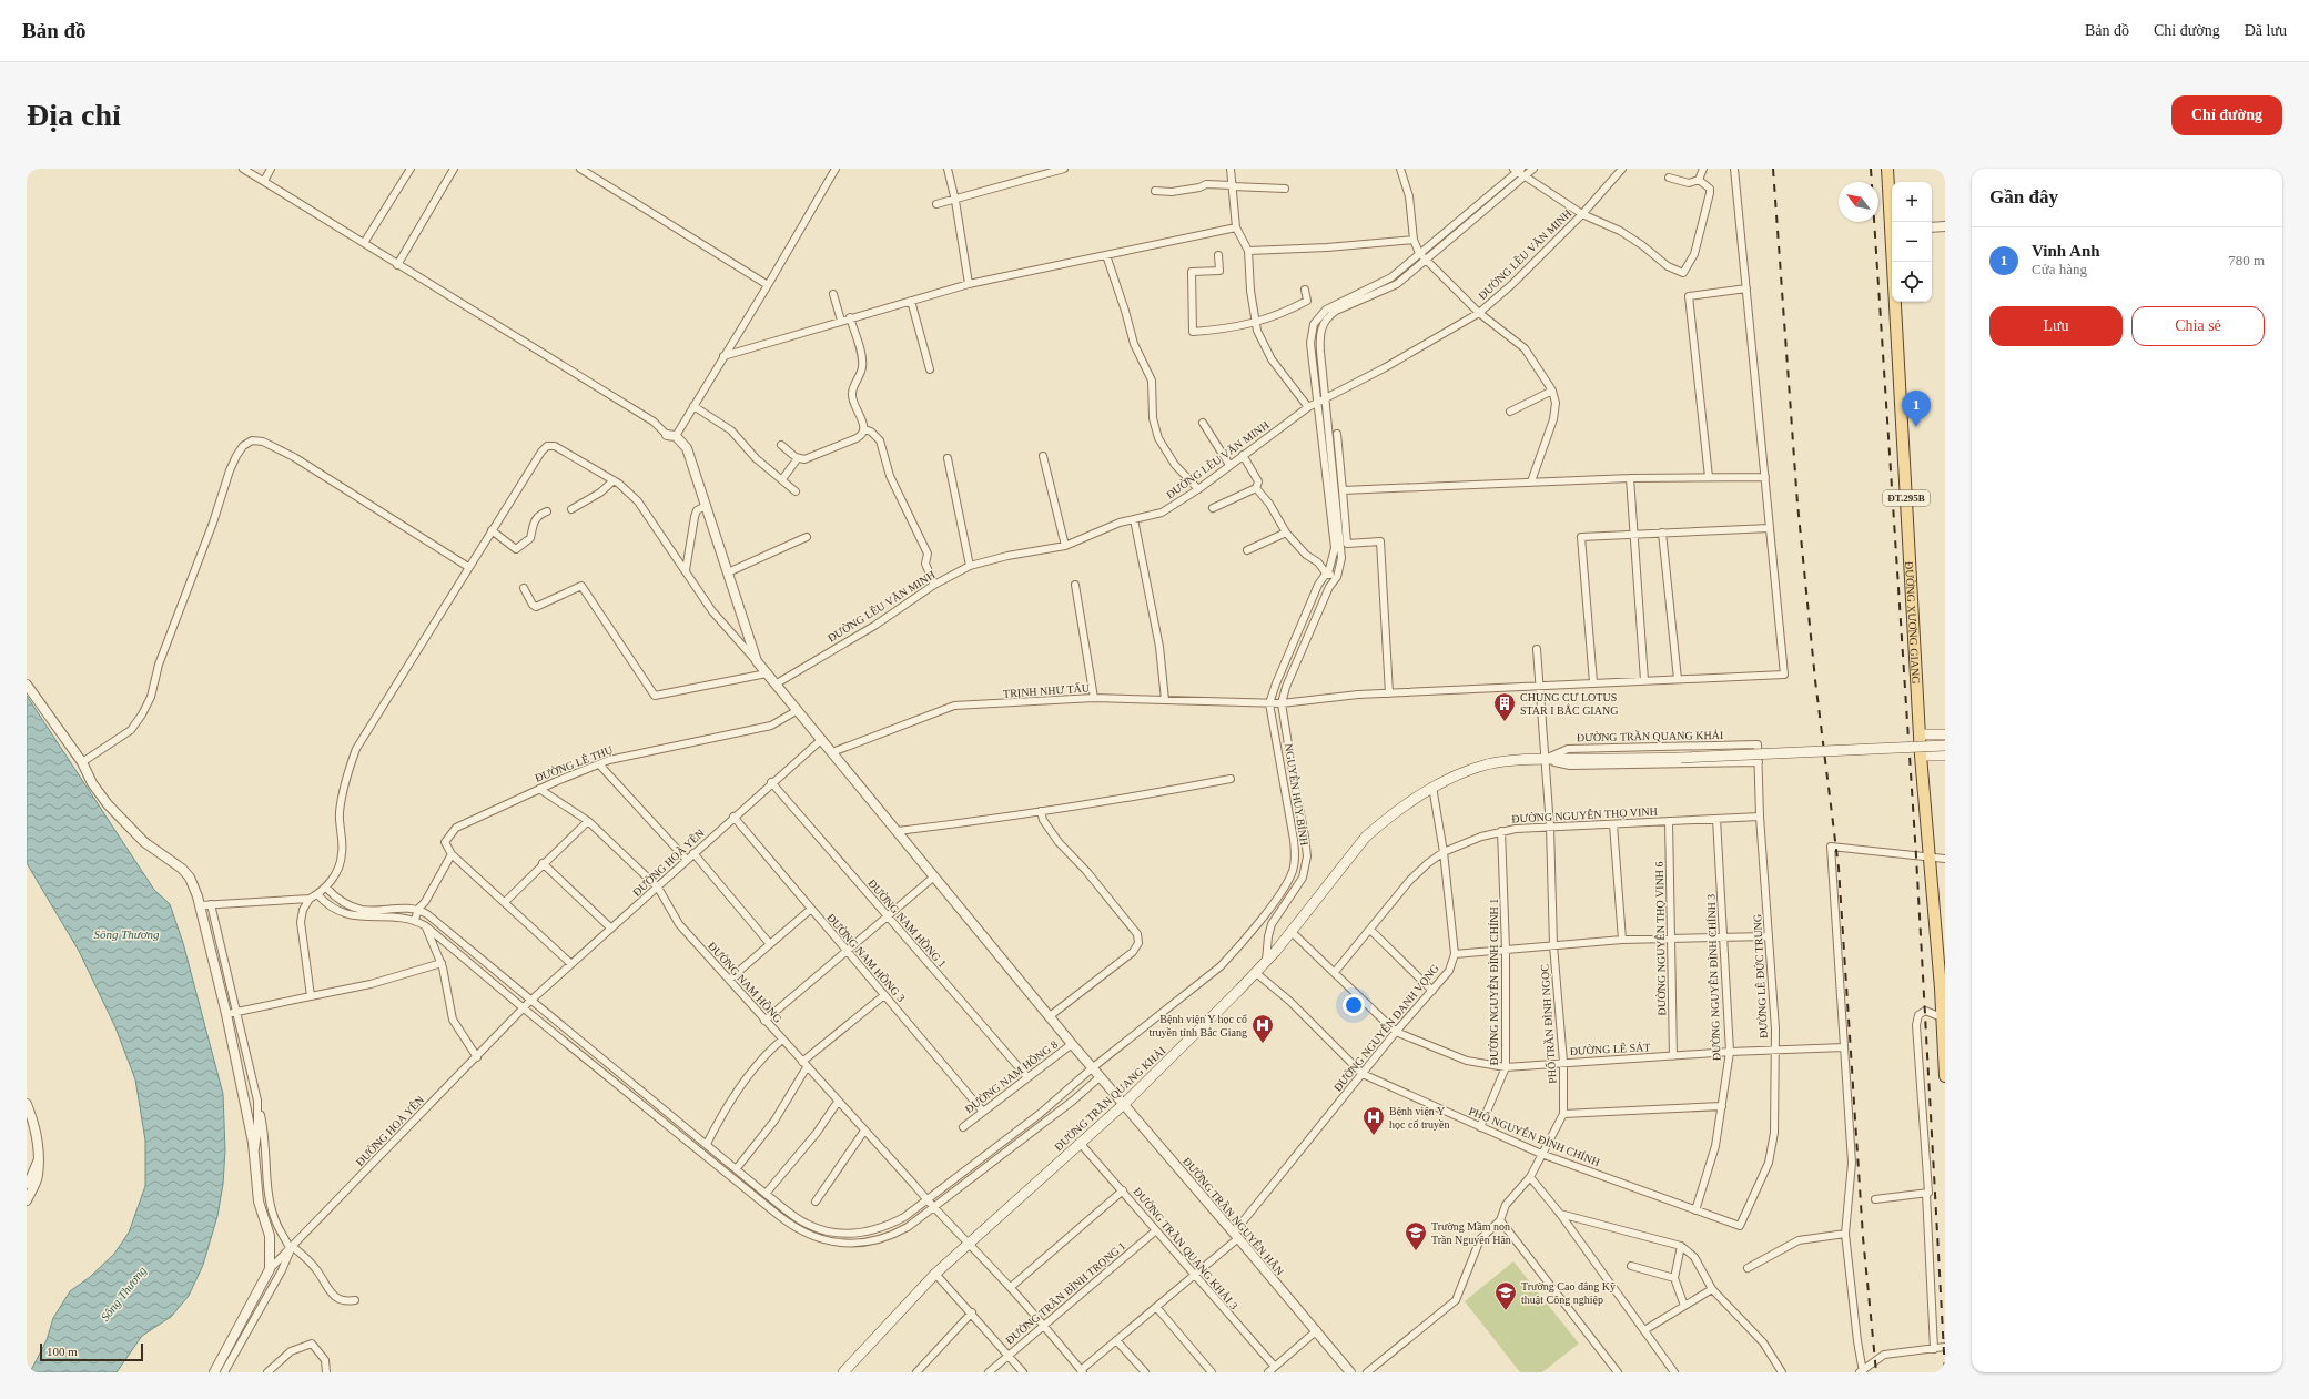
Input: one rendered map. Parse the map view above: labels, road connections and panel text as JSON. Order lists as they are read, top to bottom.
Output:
{
  "streets": {
    "main road": ["ĐT.295B", "ĐƯỜNG XƯƠNG GIANG", "ĐƯỜNG TRẦN QUANG KHẢI"],
    "street": [
      "ĐƯỜNG LỀU VĂN MINH",
      "TRỊNH NHƯ TẤU",
      "ĐƯỜNG LÊ THỤ",
      "NGUYỄN HUY BÍNH",
      "ĐƯỜNG NGUYỄN THỌ VINH",
      "ĐƯỜNG HOÀ YÊN",
      "ĐƯỜNG NAM HỒNG 1",
      "ĐƯỜNG NGUYỄN THỌ VINH 6",
      "ĐƯỜNG NAM HỒNG 3",
      "ĐƯỜNG LÊ ĐỨC TRUNG",
      "ĐƯỜNG NGUYỄN ĐÌNH CHÍNH 3",
      "ĐƯỜNG NAM HỒNG",
      "ĐƯỜNG NGUYỄN ĐÌNH CHÍNH 1",
      "PHỐ TRẦN ĐÌNH NGỌC",
      "ĐƯỜNG NGUYỄN DANH VỌNG",
      "ĐƯỜNG LÊ SÁT",
      "ĐƯỜNG NAM HỒNG 8",
      "PHỐ NGUYỄN ĐÌNH CHÍNH",
      "ĐƯỜNG TRẦN NGUYÊN HÃN",
      "ĐƯỜNG TRẦN QUANG KHẢI 3",
      "ĐƯỜNG TRẦN BÌNH TRỌNG 1"
    ]
  },
  "crossings": [
    ["ĐƯỜNG LỀU VĂN MINH", "ĐƯỜNG TRẦN NGUYÊN HÃN"],
    ["TRỊNH NHƯ TẤU", "NGUYỄN HUY BÍNH"],
    ["TRỊNH NHƯ TẤU", "PHỐ TRẦN ĐÌNH NGỌC"],
    ["TRỊNH NHƯ TẤU", "ĐƯỜNG TRẦN NGUYÊN HÃN"],
    ["ĐƯỜNG TRẦN QUANG KHẢI", "ĐƯỜNG LÊ ĐỨC TRUNG"],
    ["ĐƯỜNG TRẦN QUANG KHẢI", "ĐƯỜNG NAM HỒNG"],
    ["ĐƯỜNG TRẦN QUANG KHẢI", "PHỐ TRẦN ĐÌNH NGỌC"],
    ["ĐƯỜNG TRẦN QUANG KHẢI", "ĐƯỜNG LÊ SÁT"],
    ["ĐƯỜNG TRẦN QUANG KHẢI", "PHỐ NGUYỄN ĐÌNH CHÍNH"],
    ["ĐƯỜNG TRẦN QUANG KHẢI", "ĐƯỜNG TRẦN NGUYÊN HÃN"],
    ["ĐƯỜNG TRẦN QUANG KHẢI", "ĐƯỜNG TRẦN QUANG KHẢI 3"],
    ["ĐƯỜNG LÊ THỤ", "ĐƯỜNG NAM HỒNG"],
    ["ĐƯỜNG LÊ THỤ", "ĐƯỜNG TRẦN NGUYÊN HÃN"],
    ["NGUYỄN HUY BÍNH", "ĐƯỜNG TRẦN NGUYÊN HÃN"],
    ["ĐƯỜNG NGUYỄN THỌ VINH", "ĐƯỜNG NGUYỄN THỌ VINH 6"],
    ["ĐƯỜNG NGUYỄN THỌ VINH", "ĐƯỜNG LÊ ĐỨC TRUNG"],
    ["ĐƯỜNG NGUYỄN THỌ VINH", "ĐƯỜNG NGUYỄN ĐÌNH CHÍNH 3"],
    ["ĐƯỜNG NGUYỄN THỌ VINH", "ĐƯỜNG NGUYỄN ĐÌNH CHÍNH 1"],
    ["ĐƯỜNG NGUYỄN THỌ VINH", "PHỐ TRẦN ĐÌNH NGỌC"],
    ["ĐƯỜNG NGUYỄN THỌ VINH", "ĐƯỜNG LÊ SÁT"],
    ["ĐƯỜNG HOÀ YÊN", "ĐƯỜNG NAM HỒNG 1"],
    ["ĐƯỜNG HOÀ YÊN", "ĐƯỜNG NAM HỒNG 3"],
    ["ĐƯỜNG HOÀ YÊN", "ĐƯỜNG NAM HỒNG"],
    ["ĐƯỜNG HOÀ YÊN", "ĐƯỜNG TRẦN NGUYÊN HÃN"],
    ["ĐƯỜNG NAM HỒNG 1", "ĐƯỜNG NAM HỒNG 8"],
    ["ĐƯỜNG NGUYỄN THỌ VINH 6", "ĐƯỜNG LÊ SÁT"],
    ["ĐƯỜNG NAM HỒNG 3", "ĐƯỜNG NAM HỒNG 8"],
    ["ĐƯỜNG LÊ ĐỨC TRUNG", "ĐƯỜNG LÊ SÁT"],
    ["ĐƯỜNG LÊ ĐỨC TRUNG", "PHỐ NGUYỄN ĐÌNH CHÍNH"],
    ["ĐƯỜNG NGUYỄN ĐÌNH CHÍNH 3", "ĐƯỜNG LÊ SÁT"],
    ["ĐƯỜNG NGUYỄN ĐÌNH CHÍNH 3", "PHỐ NGUYỄN ĐÌNH CHÍNH"],
    ["ĐƯỜNG NAM HỒNG", "ĐƯỜNG NGUYỄN DANH VỌNG"],
    ["ĐƯỜNG NAM HỒNG", "ĐƯỜNG TRẦN BÌNH TRỌNG 1"],
    ["ĐƯỜNG NGUYỄN ĐÌNH CHÍNH 1", "ĐƯỜNG LÊ SÁT"],
    ["ĐƯỜNG NGUYỄN ĐÌNH CHÍNH 1", "PHỐ NGUYỄN ĐÌNH CHÍNH"],
    ["PHỐ TRẦN ĐÌNH NGỌC", "ĐƯỜNG LÊ SÁT"],
    ["PHỐ TRẦN ĐÌNH NGỌC", "PHỐ NGUYỄN ĐÌNH CHÍNH"],
    ["ĐƯỜNG NGUYỄN DANH VỌNG", "ĐƯỜNG LÊ SÁT"],
    ["ĐƯỜNG NGUYỄN DANH VỌNG", "PHỐ NGUYỄN ĐÌNH CHÍNH"],
    ["ĐƯỜNG NGUYỄN DANH VỌNG", "ĐƯỜNG TRẦN NGUYÊN HÃN"],
    ["ĐƯỜNG NGUYỄN DANH VỌNG", "ĐƯỜNG TRẦN QUANG KHẢI 3"],
    ["ĐƯỜNG NAM HỒNG 8", "ĐƯỜNG TRẦN NGUYÊN HÃN"],
    ["ĐƯỜNG TRẦN QUANG KHẢI 3", "ĐƯỜNG TRẦN BÌNH TRỌNG 1"]
  ],
  "water": ["Sông Thương"],
  "places": {
    "building": ["CHUNG CƯ LOTUS STAR I BẮC GIANG"],
    "hospital": ["Bệnh viện Y học cổ truyền tỉnh Bắc Giang", "Bệnh viện Y học cổ truyền"],
    "school or university": ["Trường Mầm non Trần Nguyên Hãn", "Trường Cao đẳng Kỹ thuật Công nghiệp"]
  },
  "scale_bar": "100 m",
  "north": "top left",
  "page": {
    "header": "Bản đồ",
    "nav": ["Bản đồ", "Chỉ đường", "Đã lưu"],
    "buttons": [
      "Chỉ đường",
      ["Lưu", "Chia sẻ"]
    ],
    "title": "Địa chỉ",
    "heading": "Gần đây",
    "map_buttons": ["+", "−"],
    "list": [
      {
        "mark": "1",
        "name": "Vinh Anh",
        "note": "Cửa hàng",
        "value": "780 m"
      }
    ],
    "pins": "1",
    "scale": "100 m"
  }
}
